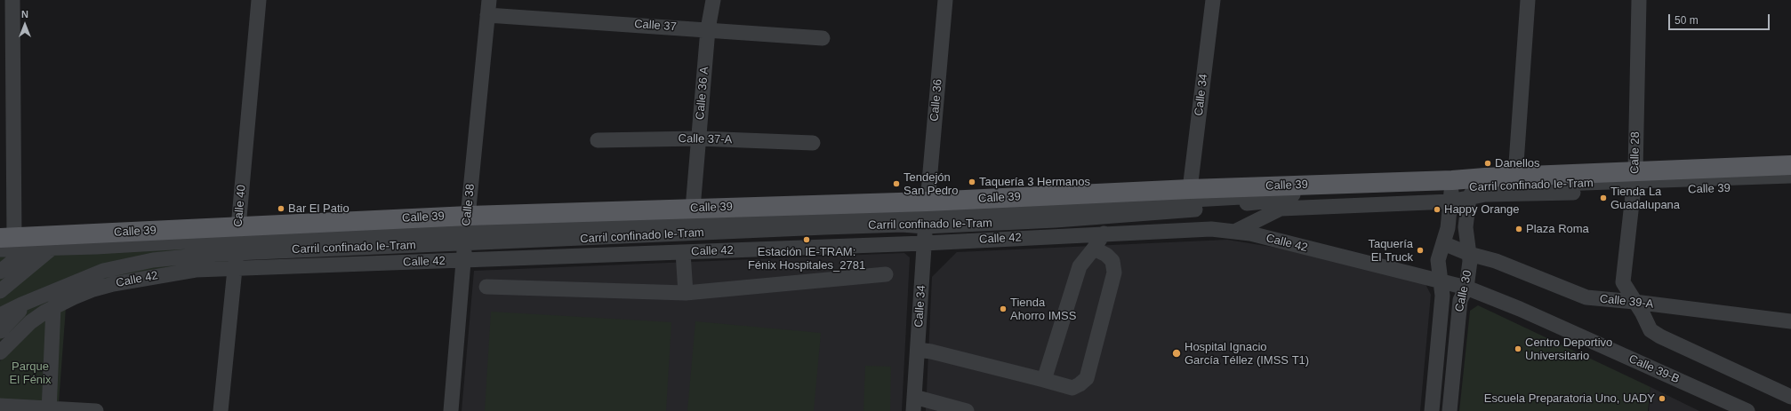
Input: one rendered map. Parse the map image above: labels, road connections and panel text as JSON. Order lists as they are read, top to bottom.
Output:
{
  "streets": {
    "main road": ["Calle 39"],
    "street": [
      "Calle 37",
      "Calle 36 A",
      "Calle 34",
      "Calle 36",
      "Calle 37-A",
      "Calle 28",
      "Carril confinado Ie-Tram",
      "Calle 38",
      "Calle 40",
      "Calle 42",
      "Calle 30",
      "Calle 39-A",
      "Calle 39-B"
    ]
  },
  "crossings": [
    ["Calle 37", "Calle 36 A"],
    ["Calle 37", "Calle 38"],
    ["Calle 36 A", "Calle 37-A"],
    ["Calle 36 A", "Calle 39"],
    ["Calle 34", "Calle 36"],
    ["Calle 34", "Calle 39"],
    ["Calle 34", "Carril confinado Ie-Tram"],
    ["Calle 34", "Calle 42"],
    ["Calle 36", "Calle 39"],
    ["Calle 36", "Carril confinado Ie-Tram"],
    ["Calle 28", "Calle 39"],
    ["Calle 28", "Calle 39-A"],
    ["Calle 39", "Carril confinado Ie-Tram"],
    ["Calle 39", "Calle 38"],
    ["Calle 39", "Calle 40"],
    ["Calle 39", "Calle 30"],
    ["Carril confinado Ie-Tram", "Calle 38"],
    ["Carril confinado Ie-Tram", "Calle 40"],
    ["Carril confinado Ie-Tram", "Calle 30"],
    ["Calle 38", "Calle 42"],
    ["Calle 40", "Calle 42"],
    ["Calle 42", "Calle 30"],
    ["Calle 42", "Calle 39-B"],
    ["Calle 30", "Calle 39-A"],
    ["Calle 30", "Calle 39-B"]
  ],
  "parks": ["Parque El Fénix"],
  "places": [
    "Danellos",
    "Taquería 3 Hermanos",
    "Tendejón San Pedro",
    "Tienda La Guadalupana",
    "Bar El Patio",
    "Happy Orange",
    "Plaza Roma",
    "Estación IE-TRAM: Fénix Hospitales_2781",
    "Taquería El Truck",
    "Tienda Ahorro IMSS",
    "Centro Deportivo Universitario",
    "Hospital Ignacio García Téllez (IMSS T1)",
    "Escuela Preparatoria Uno, UADY"
  ],
  "scale_bar": "50 m",
  "north": "top"
}
